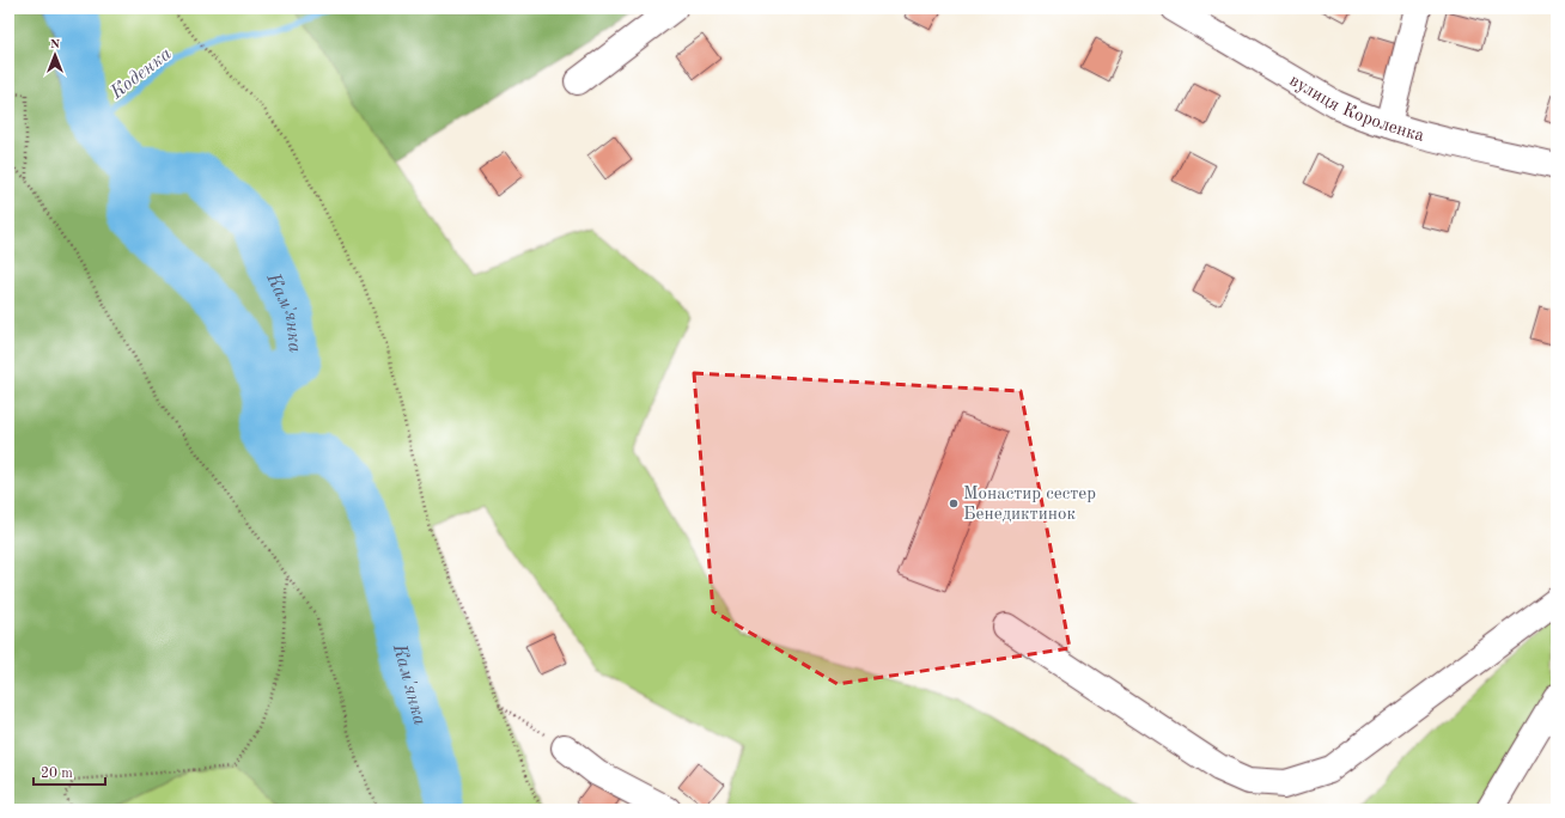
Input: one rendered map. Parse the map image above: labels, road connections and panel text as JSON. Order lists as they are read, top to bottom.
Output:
{
  "streets": {
    "street": ["вулиця Короленка"]
  },
  "water": ["Коденка", "Кам'янка"],
  "places": ["Монастир сестер Бенедиктинок"],
  "scale_bar": "20 m",
  "north": "top"
}
